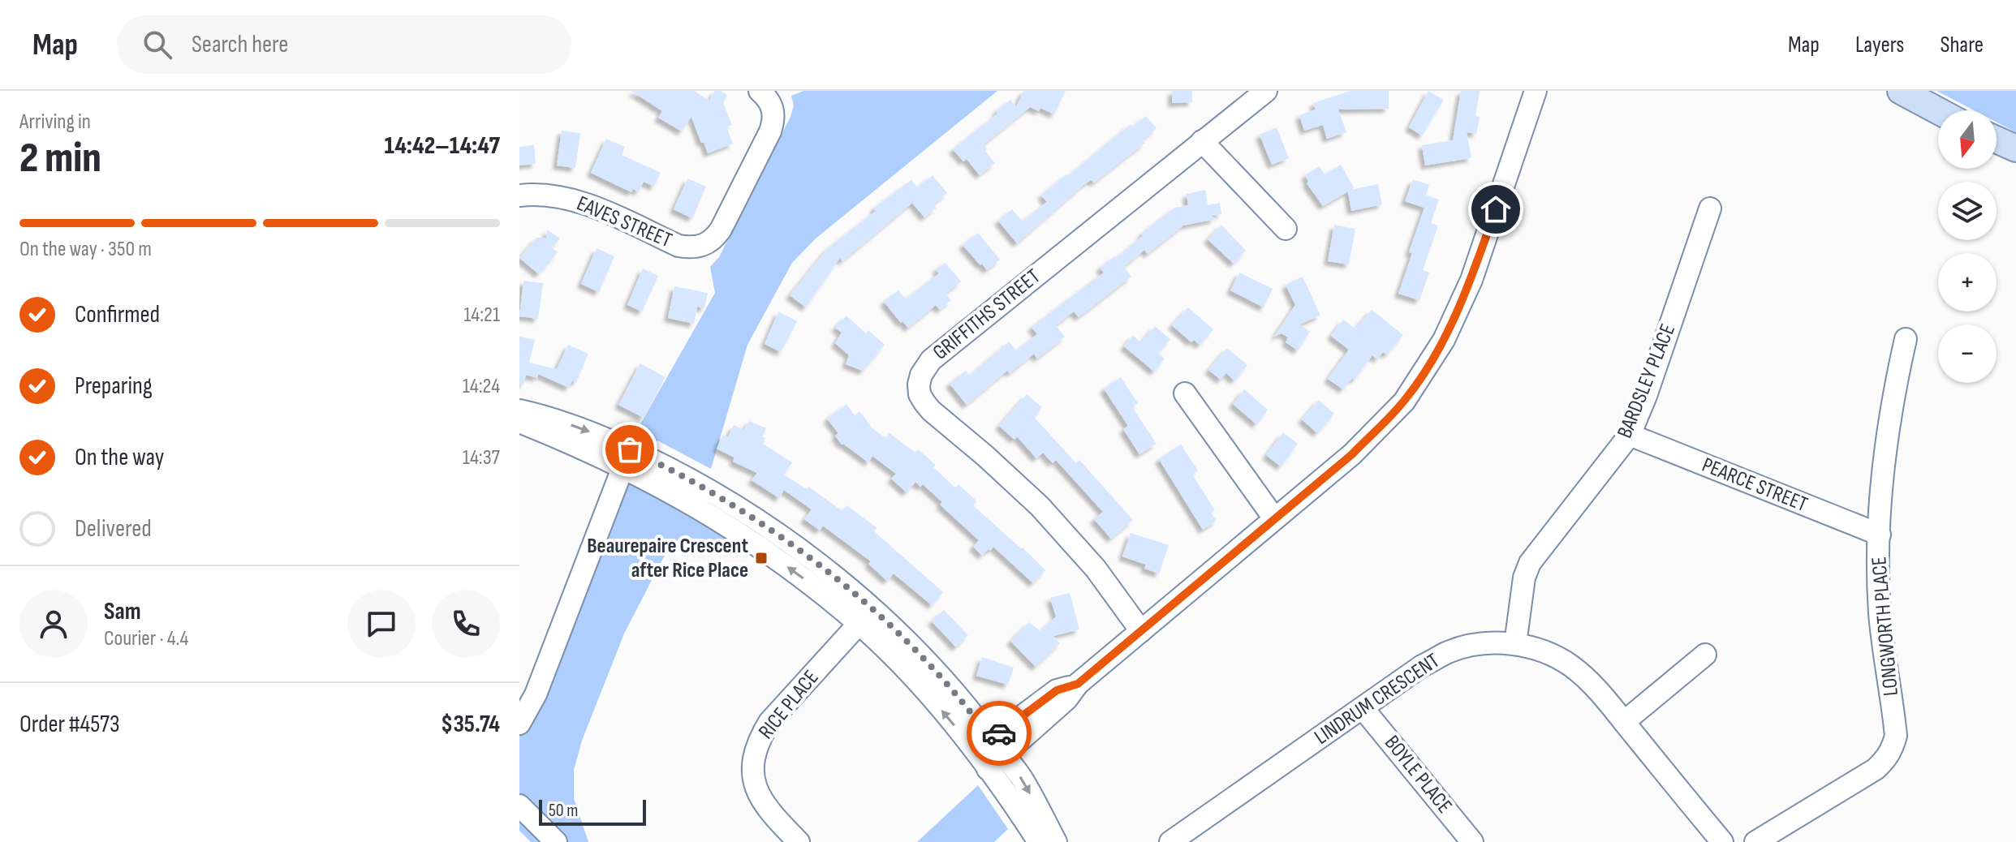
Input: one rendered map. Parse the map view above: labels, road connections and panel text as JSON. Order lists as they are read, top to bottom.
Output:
{
  "streets": {
    "street": [
      "EAVES STREET",
      "GRIFFITHS STREET",
      "BARDSLEY PLACE",
      "PEARCE STREET",
      "LONGWORTH PLACE",
      "LINDRUM CRESCENT",
      "RICE PLACE",
      "BOYLE PLACE"
    ]
  },
  "crossings": [
    ["BARDSLEY PLACE", "PEARCE STREET"],
    ["BARDSLEY PLACE", "LINDRUM CRESCENT"],
    ["PEARCE STREET", "LONGWORTH PLACE"],
    ["LINDRUM CRESCENT", "BOYLE PLACE"]
  ],
  "places": {
    "transit": ["Beaurepaire Crescent after Rice Place"]
  },
  "scale_bar": "50 m",
  "north": "bottom",
  "page": {
    "header": "Map",
    "search": "Search here",
    "nav": ["Map", "Layers", "Share"],
    "heading": ["2 min", "Arriving in", "14:42–14:47"],
    "panel": [
      "Sam",
      "Courier · 4.4",
      "Order #4573",
      "$35.74"
    ],
    "map_buttons": ["+", "−"],
    "bar": "On the way · 350 m",
    "list": [
      ["Confirmed", "14:21"],
      ["Preparing", "14:24"],
      ["On the way", "14:37"],
      "Delivered"
    ],
    "scale": "50 m"
  }
}
